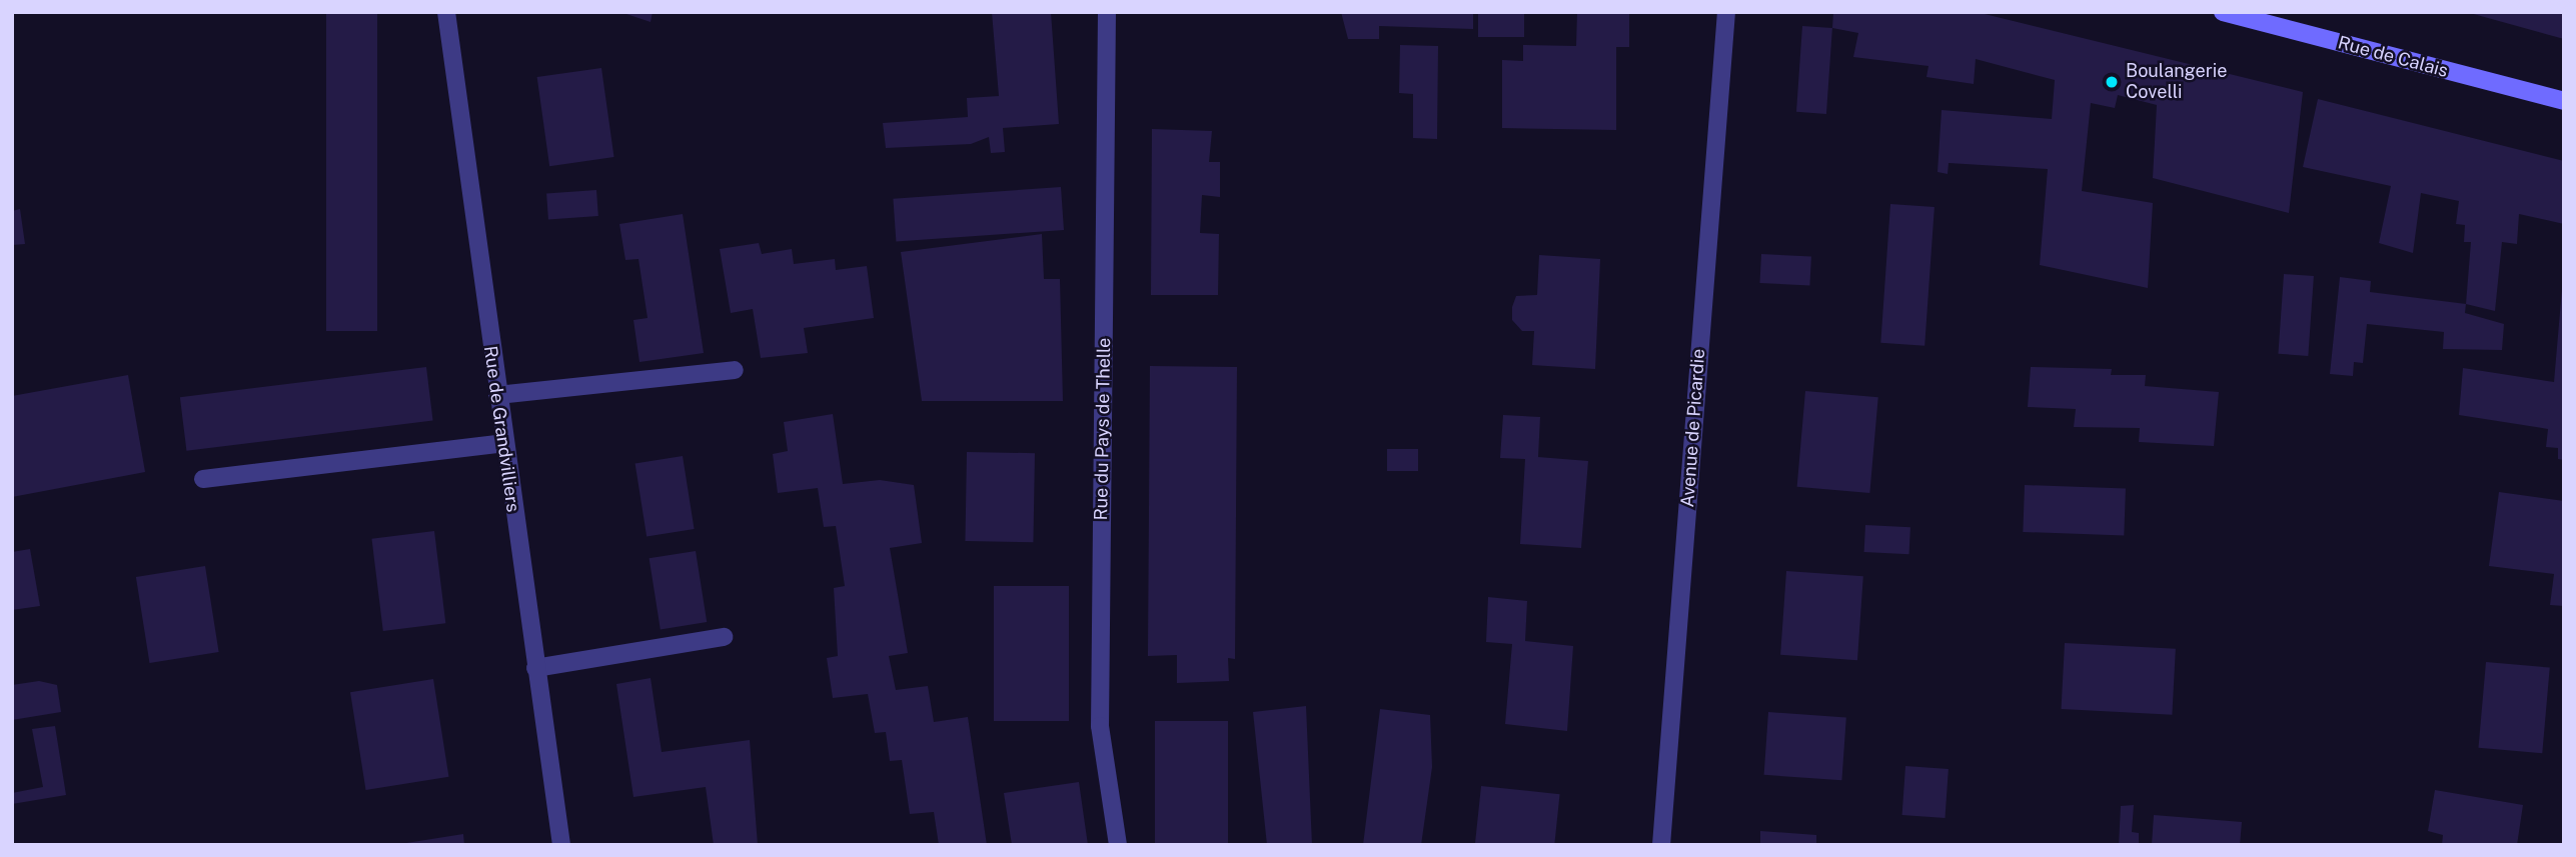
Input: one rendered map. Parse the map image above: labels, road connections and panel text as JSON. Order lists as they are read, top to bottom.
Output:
{
  "streets": {
    "main road": ["Rue de Calais"],
    "street": ["Avenue de Picardie", "Rue de Grandvilliers", "Rue du Pays de Thelle"]
  },
  "places": ["Boulangerie Covelli"]
}
